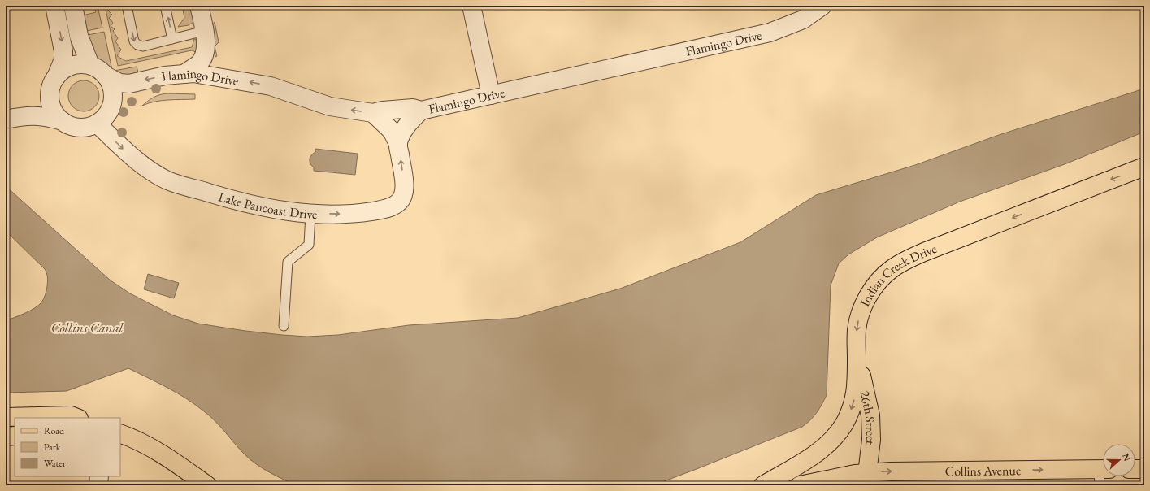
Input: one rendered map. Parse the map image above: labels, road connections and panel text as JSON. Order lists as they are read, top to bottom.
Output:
{
  "streets": {
    "main road": ["Indian Creek Drive", "26th Street", "Collins Avenue"],
    "street": ["Flamingo Drive", "Lake Pancoast Drive"]
  },
  "crossings": [
    ["Flamingo Drive", "Lake Pancoast Drive"],
    ["Indian Creek Drive", "26th Street"],
    ["26th Street", "Collins Avenue"]
  ],
  "one_way": ["Flamingo Drive", "Indian Creek Drive", "Collins Avenue"],
  "water": ["Collins Canal"],
  "legend": ["Road", "Park", "Water"],
  "north": "right"
}
